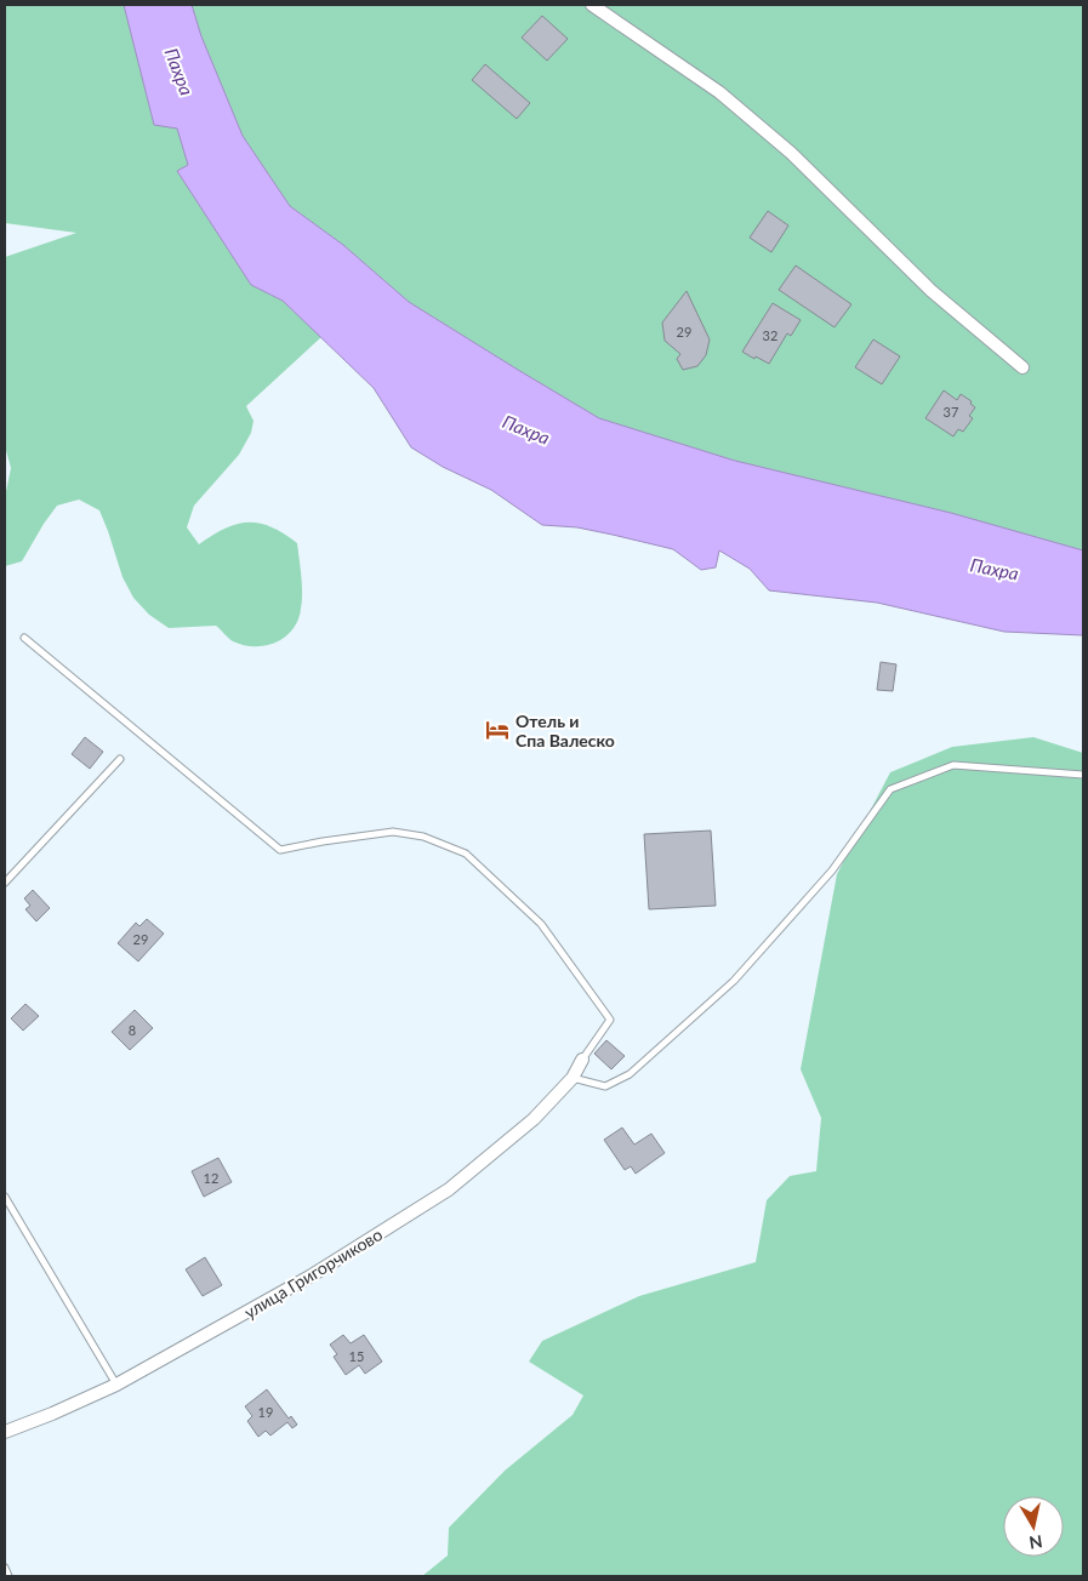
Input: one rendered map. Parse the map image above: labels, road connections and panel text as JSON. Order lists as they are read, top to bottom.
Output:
{
  "streets": {
    "street": ["улица Григорчиково"]
  },
  "water": ["Пахра"],
  "places": {
    "hotel": ["Отель и Спа Валеско"]
  },
  "house_numbers": [
    "29",
    "32",
    "37",
    "29",
    "8",
    "12",
    "15",
    "19"
  ],
  "north": "bottom"
}
